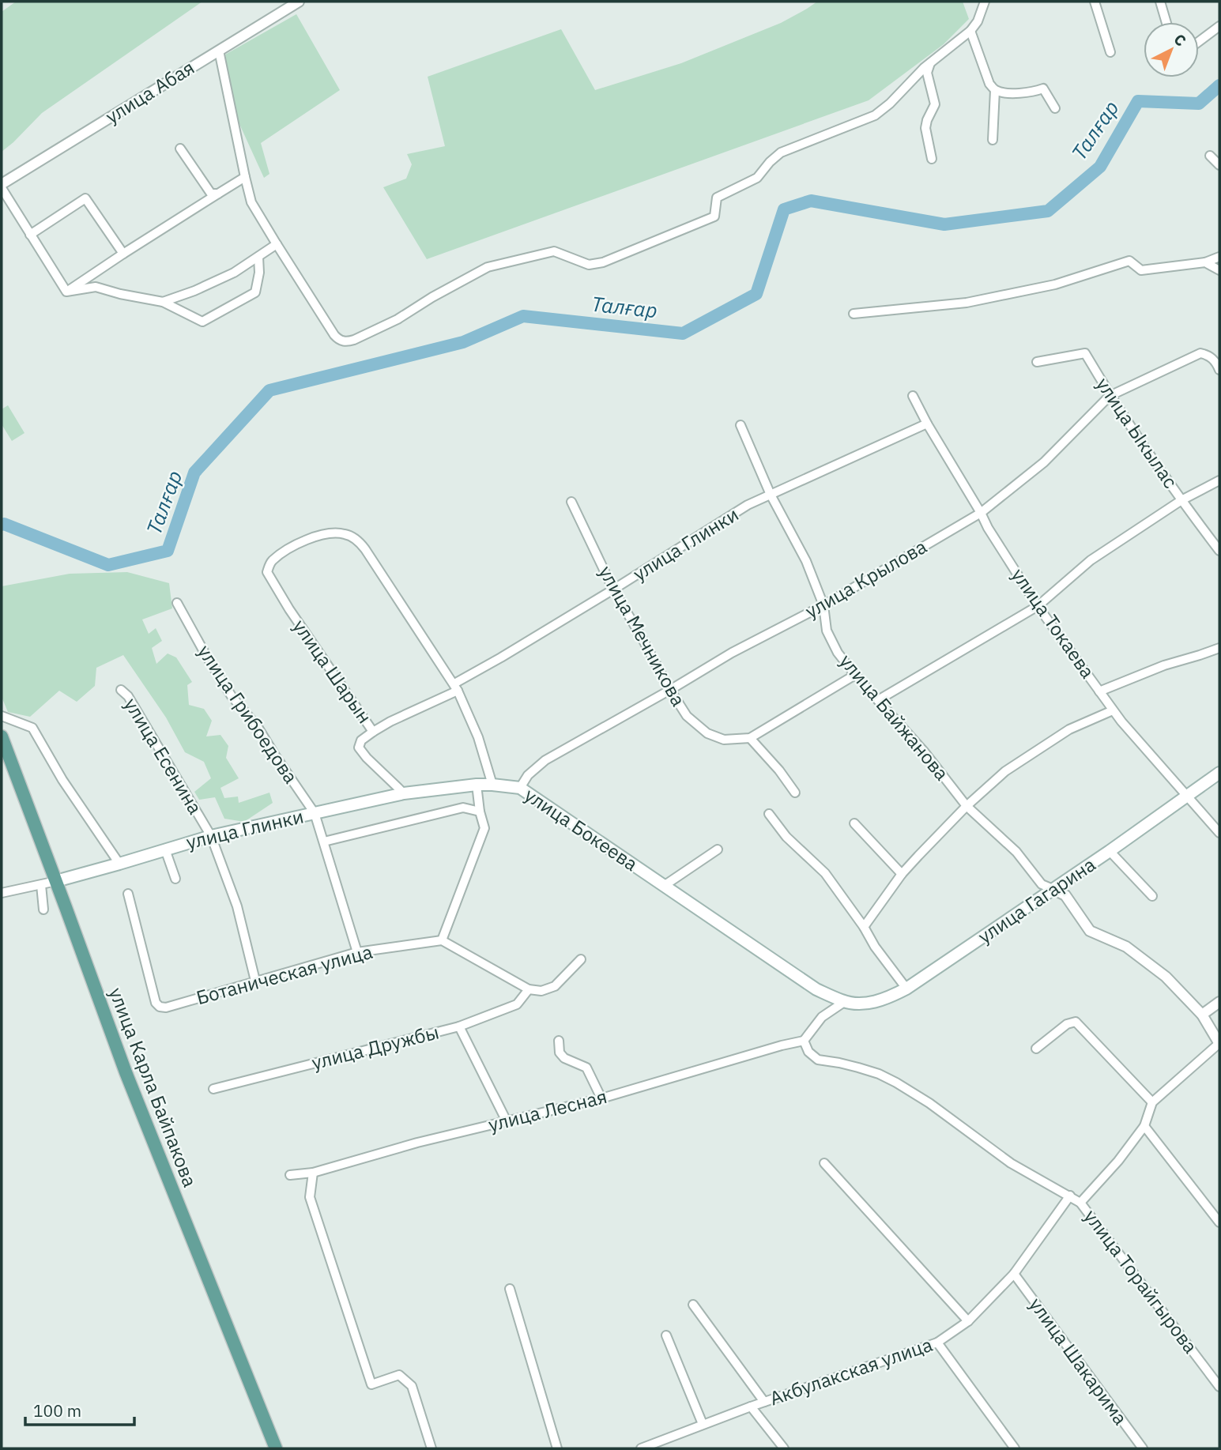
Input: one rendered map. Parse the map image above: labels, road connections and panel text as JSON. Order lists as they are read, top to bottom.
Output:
{
  "streets": {
    "main road": [
      "улица Глинки",
      "улица Бокеева",
      "улица Гагарина",
      "улица Карла Байпакова"
    ],
    "street": [
      "улица Абая",
      "улица Ыкылас",
      "улица Крылова",
      "улица Токаева",
      "улица Мечникова",
      "улица Шарын",
      "улица Грибоедова",
      "улица Байжанова",
      "улица Есенина",
      "Ботаническая улица",
      "улица Дружбы",
      "улица Лесная",
      "улица Торайгырова",
      "улица Шакарима",
      "Акбулакская улица"
    ]
  },
  "crossings": [
    ["улица Ыкылас", "улица Крылова"],
    ["улица Глинки", "улица Токаева"],
    ["улица Глинки", "улица Мечникова"],
    ["улица Глинки", "улица Шарын"],
    ["улица Глинки", "улица Грибоедова"],
    ["улица Глинки", "улица Байжанова"],
    ["улица Глинки", "улица Есенина"],
    ["улица Глинки", "улица Бокеева"],
    ["улица Глинки", "улица Карла Байпакова"],
    ["улица Крылова", "улица Токаева"],
    ["улица Крылова", "улица Мечникова"],
    ["улица Крылова", "улица Байжанова"],
    ["улица Крылова", "улица Бокеева"],
    ["улица Токаева", "улица Гагарина"],
    ["улица Мечникова", "улица Байжанова"],
    ["улица Грибоедова", "Ботаническая улица"],
    ["улица Байжанова", "улица Гагарина"],
    ["улица Есенина", "Ботаническая улица"],
    ["улица Бокеева", "улица Гагарина"],
    ["улица Лесная", "улица Торайгырова"],
    ["улица Торайгырова", "Акбулакская улица"],
    ["улица Шакарима", "Акбулакская улица"]
  ],
  "water": ["Талғар"],
  "scale_bar": "100 m",
  "north": "top right"
}
